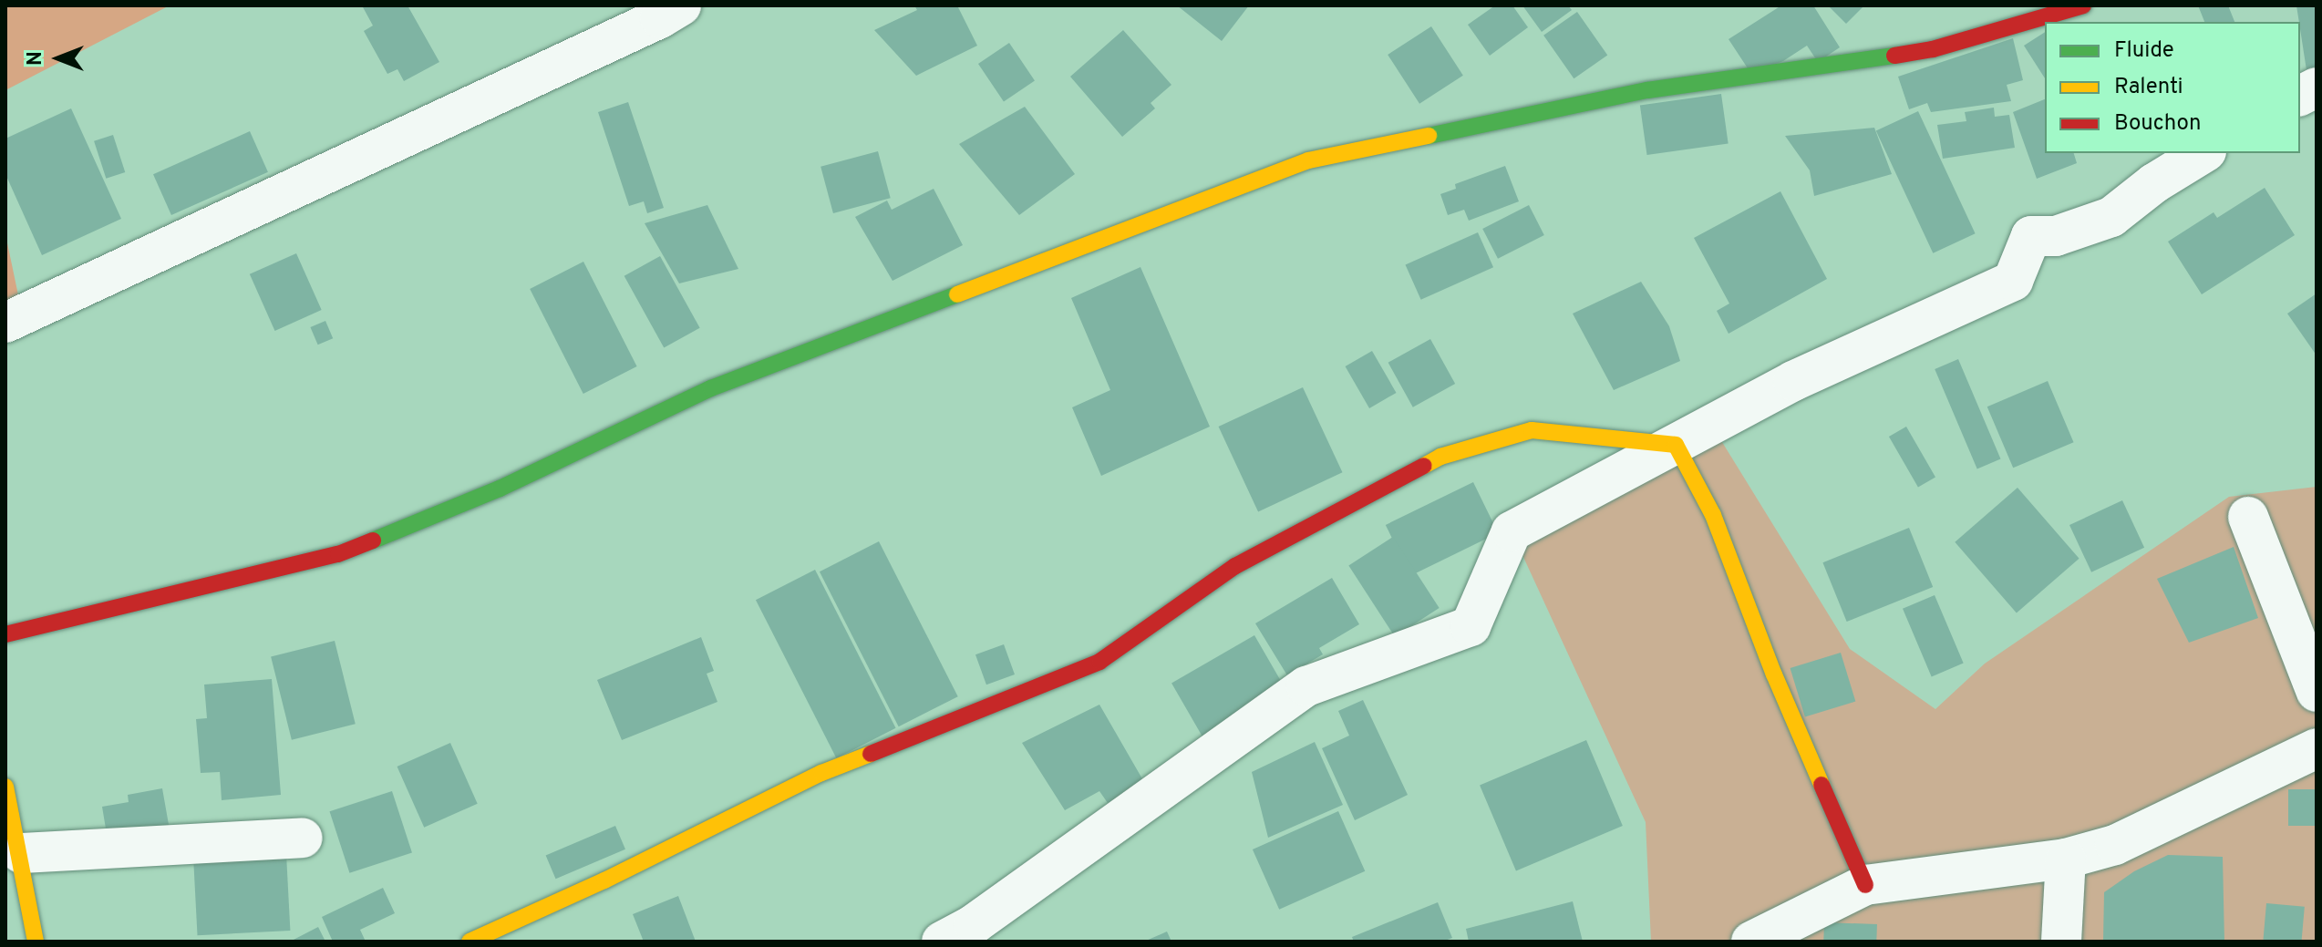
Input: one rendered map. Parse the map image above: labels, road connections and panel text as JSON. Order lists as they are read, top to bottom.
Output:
{
  "legend": ["Fluide", "Ralenti", "Bouchon"],
  "north": "left"
}
